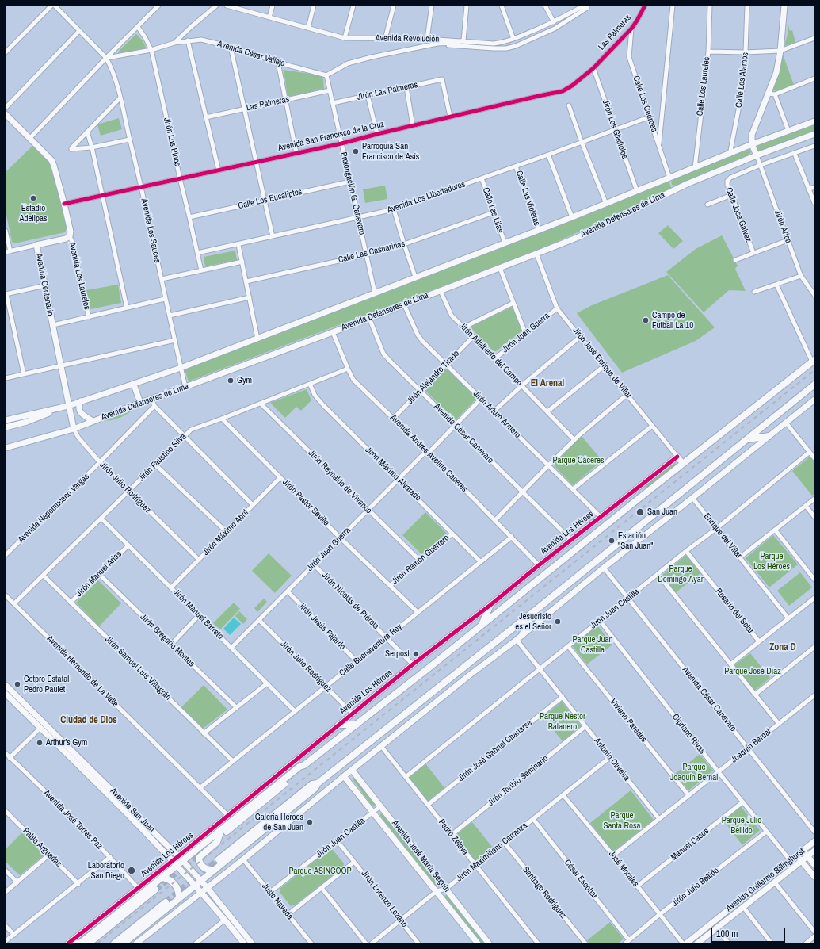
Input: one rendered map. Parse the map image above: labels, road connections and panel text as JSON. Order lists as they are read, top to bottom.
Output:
{
  "streets": {
    "main road": [
      "Avenida Defensores de Lima",
      "Avenida Centenario",
      "Jirón José Enrique de Villar",
      "Jirón Julio Rodríguez",
      "Avenida Los Héroes",
      "Avenida San Juan",
      "Avenida José María Seguín",
      "Avenida Guillermo Billinghurst"
    ],
    "street": [
      "Las Palmeras",
      "Avenida Revolución",
      "Avenida César Vallejo",
      "Calle Los Alamos",
      "Calle Los Laureles",
      "Jirón Las Palmeras",
      "Calle Los Cedroes",
      "Jirón Los Gladiolos",
      "Avenida San Francisco de la Cruz",
      "Jirón Los Pinos",
      "Prolongación G. Canevaro",
      "Avenida Los Libertadores",
      "Calle Las Violetas",
      "Calle Los Eucaliptos",
      "Calle Las Lilas",
      "Calle Jose Galvez",
      "Jirón Arica",
      "Avenida Los Sauces",
      "Calle Las Casuarinas",
      "Avenida Los Laureles",
      "Jirón Juan Guerra",
      "Jirón Adalberto del Campo",
      "Jirón Alejandro Tirado",
      "Jirón Arturo Armero",
      "Avenida César Canevaro",
      "Avenida Andres Avelino Caceres",
      "Jirón Faustino Silva",
      "Jirón Máximo Alvarado",
      "Jirón Reynaldo de Vivanco",
      "Jirón Pastor Sevilla",
      "Avenida Nepomuceno Vargas",
      "Jirón Máximo Abril",
      "Enrique del Villar",
      "Jirón Ramón Guerrero",
      "Jirón Manuel Arias",
      "Jirón Nicolás de Piérola",
      "Jirón Juan Castilla",
      "Rosario del Solar",
      "Jirón Manuel Barreto",
      "Jirón Jesús Fajardo",
      "Jirón Gregorio Montes",
      "Calle Buenaventura Rey",
      "Jirón Samuel Luis Villagrán",
      "Avenida Hernando de La Valle",
      "Viviano Paredes",
      "Cipriano Rivas",
      "Joaquín Bernal",
      "Jirón José Gabriel Chariarse",
      "Antonio Oliveira",
      "Jirón Toribio Seminario",
      "Avenida José Torres Paz",
      "Pedro Zelaya",
      "Manuel Casos",
      "Pablo Arguedas",
      "Jirón Maximiliano Carranza",
      "José Morales",
      "César Escobar",
      "Jirón Julio Bellido",
      "Santiago Rodríguez",
      "Jirón Lorenzo Lozano",
      "Justo Naveda"
    ]
  },
  "crossings": [
    ["Las Palmeras", "Calle Los Cedroes"],
    ["Las Palmeras", "Jirón Los Gladiolos"],
    ["Las Palmeras", "Avenida San Francisco de la Cruz"],
    ["Las Palmeras", "Prolongación G. Canevaro"],
    ["Avenida César Vallejo", "Jirón Los Pinos"],
    ["Avenida César Vallejo", "Prolongación G. Canevaro"],
    ["Avenida César Vallejo", "Avenida Los Sauces"],
    ["Calle Los Alamos", "Avenida Defensores de Lima"],
    ["Calle Los Laureles", "Avenida Defensores de Lima"],
    ["Jirón Las Palmeras", "Avenida San Francisco de la Cruz"],
    ["Jirón Las Palmeras", "Prolongación G. Canevaro"],
    ["Calle Los Cedroes", "Avenida Los Libertadores"],
    ["Calle Los Cedroes", "Avenida Defensores de Lima"],
    ["Jirón Los Gladiolos", "Avenida San Francisco de la Cruz"],
    ["Jirón Los Gladiolos", "Avenida Los Libertadores"],
    ["Jirón Los Gladiolos", "Avenida Defensores de Lima"],
    ["Avenida San Francisco de la Cruz", "Jirón Los Pinos"],
    ["Avenida San Francisco de la Cruz", "Prolongación G. Canevaro"],
    ["Avenida San Francisco de la Cruz", "Avenida Los Sauces"],
    ["Jirón Los Pinos", "Avenida Los Libertadores"],
    ["Jirón Los Pinos", "Calle Los Eucaliptos"],
    ["Prolongación G. Canevaro", "Avenida Los Libertadores"],
    ["Prolongación G. Canevaro", "Calle Los Eucaliptos"],
    ["Prolongación G. Canevaro", "Avenida Defensores de Lima"],
    ["Prolongación G. Canevaro", "Calle Las Casuarinas"],
    ["Avenida Los Libertadores", "Calle Las Violetas"],
    ["Avenida Los Libertadores", "Calle Las Lilas"],
    ["Calle Las Violetas", "Avenida Defensores de Lima"],
    ["Calle Las Lilas", "Avenida Defensores de Lima"],
    ["Calle Las Lilas", "Calle Las Casuarinas"],
    ["Avenida Defensores de Lima", "Jirón Arica"],
    ["Avenida Defensores de Lima", "Avenida Los Sauces"],
    ["Avenida Defensores de Lima", "Avenida Centenario"],
    ["Avenida Defensores de Lima", "Jirón Adalberto del Campo"],
    ["Avenida Defensores de Lima", "Jirón José Enrique de Villar"],
    ["Avenida Defensores de Lima", "Jirón Arturo Armero"],
    ["Avenida Defensores de Lima", "Avenida César Canevaro"],
    ["Avenida Defensores de Lima", "Avenida Andres Avelino Caceres"],
    ["Avenida Defensores de Lima", "Jirón Julio Rodríguez"],
    ["Calle Jose Galvez", "Jirón Arica"],
    ["Avenida Los Laureles", "Avenida Centenario"],
    ["Avenida Centenario", "Jirón Julio Rodríguez"],
    ["Jirón Juan Guerra", "Jirón Adalberto del Campo"],
    ["Jirón Juan Guerra", "Jirón José Enrique de Villar"],
    ["Jirón Juan Guerra", "Jirón Arturo Armero"],
    ["Jirón Juan Guerra", "Avenida César Canevaro"],
    ["Jirón Juan Guerra", "Avenida Andres Avelino Caceres"],
    ["Jirón Juan Guerra", "Jirón Máximo Alvarado"],
    ["Jirón Juan Guerra", "Jirón Reynaldo de Vivanco"],
    ["Jirón Juan Guerra", "Jirón Julio Rodríguez"],
    ["Jirón Juan Guerra", "Jirón Pastor Sevilla"],
    ["Jirón Juan Guerra", "Jirón Nicolás de Piérola"],
    ["Jirón Juan Guerra", "Jirón Manuel Barreto"],
    ["Jirón Juan Guerra", "Jirón Jesús Fajardo"],
    ["Jirón Adalberto del Campo", "Jirón Alejandro Tirado"],
    ["Jirón José Enrique de Villar", "Avenida Los Héroes"],
    ["Jirón Alejandro Tirado", "Jirón Arturo Armero"],
    ["Jirón Alejandro Tirado", "Avenida César Canevaro"],
    ["Jirón Alejandro Tirado", "Avenida Andres Avelino Caceres"],
    ["Jirón Arturo Armero", "Avenida Los Héroes"],
    ["Avenida César Canevaro", "Avenida Los Héroes"],
    ["Avenida César Canevaro", "Jirón Juan Castilla"],
    ["Avenida César Canevaro", "Joaquín Bernal"],
    ["Avenida Andres Avelino Caceres", "Jirón Faustino Silva"],
    ["Avenida Andres Avelino Caceres", "Avenida Los Héroes"],
    ["Avenida Andres Avelino Caceres", "Calle Buenaventura Rey"],
    ["Jirón Faustino Silva", "Jirón Máximo Alvarado"],
    ["Jirón Faustino Silva", "Jirón Reynaldo de Vivanco"],
    ["Jirón Faustino Silva", "Jirón Julio Rodríguez"],
    ["Jirón Faustino Silva", "Jirón Pastor Sevilla"],
    ["Jirón Faustino Silva", "Jirón Manuel Barreto"],
    ["Jirón Faustino Silva", "Jirón Samuel Luis Villagrán"],
    ["Jirón Faustino Silva", "Avenida Hernando de La Valle"],
    ["Jirón Máximo Alvarado", "Jirón Ramón Guerrero"],
    ["Jirón Máximo Alvarado", "Calle Buenaventura Rey"],
    ["Jirón Reynaldo de Vivanco", "Jirón Ramón Guerrero"],
    ["Jirón Julio Rodríguez", "Avenida Nepomuceno Vargas"],
    ["Jirón Julio Rodríguez", "Jirón Máximo Abril"],
    ["Jirón Julio Rodríguez", "Avenida Los Héroes"],
    ["Jirón Julio Rodríguez", "Calle Buenaventura Rey"],
    ["Jirón Pastor Sevilla", "Jirón Máximo Abril"],
    ["Jirón Pastor Sevilla", "Jirón Ramón Guerrero"],
    ["Jirón Pastor Sevilla", "Calle Buenaventura Rey"],
    ["Jirón Máximo Abril", "Jirón Manuel Barreto"],
    ["Avenida Los Héroes", "Jirón Nicolás de Piérola"],
    ["Avenida Los Héroes", "Avenida Hernando de La Valle"],
    ["Avenida Los Héroes", "Avenida San Juan"],
    ["Avenida Los Héroes", "Avenida José Torres Paz"],
    ["Enrique del Villar", "Jirón Juan Castilla"],
    ["Jirón Manuel Arias", "Jirón Manuel Barreto"],
    ["Jirón Manuel Arias", "Jirón Gregorio Montes"],
    ["Jirón Manuel Arias", "Jirón Samuel Luis Villagrán"],
    ["Jirón Nicolás de Piérola", "Calle Buenaventura Rey"],
    ["Jirón Juan Castilla", "Rosario del Solar"],
    ["Jirón Juan Castilla", "Viviano Paredes"],
    ["Jirón Juan Castilla", "Cipriano Rivas"],
    ["Jirón Juan Castilla", "Antonio Oliveira"],
    ["Jirón Juan Castilla", "Pedro Zelaya"],
    ["Jirón Juan Castilla", "Avenida José María Seguín"],
    ["Jirón Juan Castilla", "Jirón Lorenzo Lozano"],
    ["Jirón Juan Castilla", "Justo Naveda"],
    ["Jirón Manuel Barreto", "Calle Buenaventura Rey"],
    ["Jirón Jesús Fajardo", "Calle Buenaventura Rey"],
    ["Calle Buenaventura Rey", "Jirón Samuel Luis Villagrán"],
    ["Calle Buenaventura Rey", "Avenida Hernando de La Valle"],
    ["Viviano Paredes", "Joaquín Bernal"],
    ["Cipriano Rivas", "Joaquín Bernal"],
    ["Cipriano Rivas", "Manuel Casos"],
    ["Cipriano Rivas", "Avenida Guillermo Billinghurst"],
    ["Cipriano Rivas", "Jirón Julio Bellido"],
    ["Joaquín Bernal", "Antonio Oliveira"],
    ["Joaquín Bernal", "José Morales"],
    ["Jirón José Gabriel Chariarse", "Antonio Oliveira"],
    ["Jirón José Gabriel Chariarse", "Pedro Zelaya"],
    ["Antonio Oliveira", "Jirón Toribio Seminario"],
    ["Antonio Oliveira", "Jirón Maximiliano Carranza"],
    ["Jirón Toribio Seminario", "Pedro Zelaya"],
    ["Pedro Zelaya", "Jirón Maximiliano Carranza"],
    ["Manuel Casos", "José Morales"],
    ["Jirón Maximiliano Carranza", "Avenida José María Seguín"],
    ["Jirón Maximiliano Carranza", "José Morales"],
    ["Jirón Maximiliano Carranza", "César Escobar"],
    ["Jirón Maximiliano Carranza", "Santiago Rodríguez"],
    ["Jirón Maximiliano Carranza", "Jirón Lorenzo Lozano"],
    ["José Morales", "Jirón Julio Bellido"],
    ["César Escobar", "Jirón Julio Bellido"]
  ],
  "districts": ["El Arenal", "Zona D", "Ciudad de Dios"],
  "parks": [
    "Parque Cáceres",
    "Parque Los Héroes",
    "Parque Domingo Ayar",
    "Parque Juan Castilla",
    "Parque José Díaz",
    "Parque Nestor Batanero",
    "Parque Joaquín Bernal",
    "Parque Santa Rosa",
    "Parque Julio Bellido",
    "Parque ASINCOOP"
  ],
  "places": [
    "Parroquia San Francisco de Asís",
    "Estadio Adelipas",
    "Campo de Futball La 10",
    "Gym",
    "San Juan",
    "Estación \"San Juan\"",
    "Jesucristo es el Señor",
    "Serpost",
    "Cetpro Estatal Pedro Paulet",
    "Arthur's Gym",
    "Galeria Heroes de San Juan",
    "Laboratorio San Diego"
  ],
  "scale_bar": "100 m"
}
